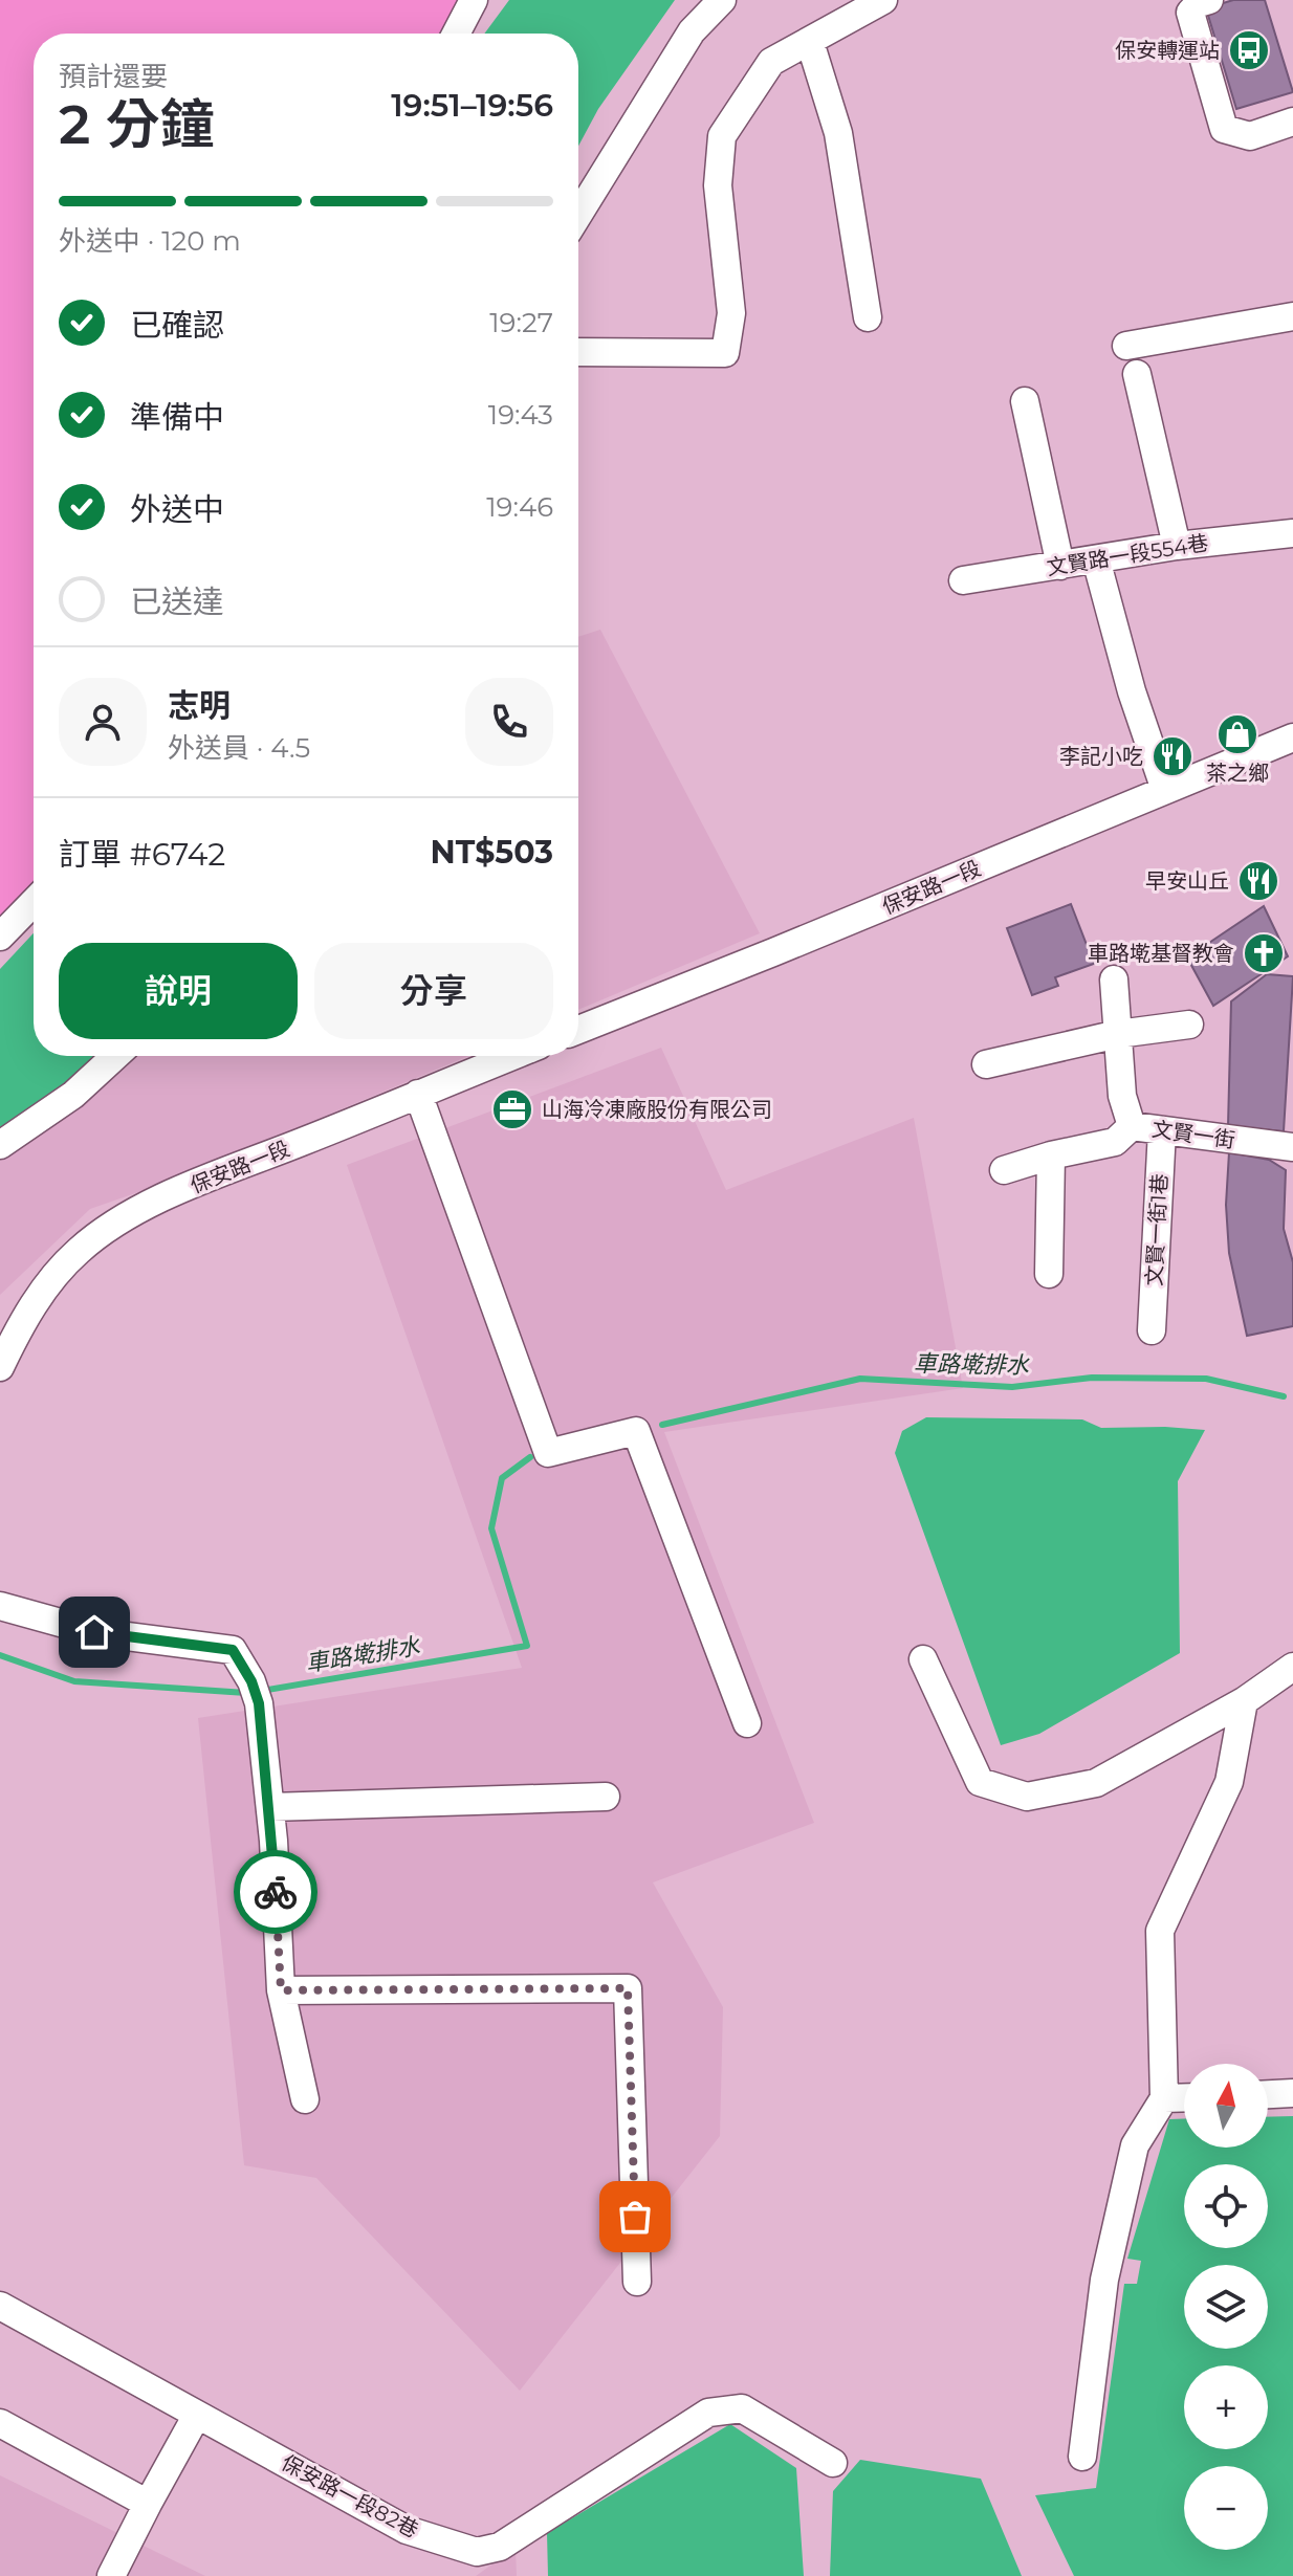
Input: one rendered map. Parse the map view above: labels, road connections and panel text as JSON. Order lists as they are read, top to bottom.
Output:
{
  "streets": {
    "street": [
      "文賢路一段554巷",
      "保安路一段",
      "文賢一街",
      "文賢一街1巷",
      "保安路一段82巷"
    ]
  },
  "crossings": [
    ["文賢一街", "文賢一街1巷"]
  ],
  "water": ["車路墘排水"],
  "places": {
    "bus stop": ["保安轉運站"],
    "shop": ["茶之鄉"],
    "restaurant": ["李記小吃", "早安山丘"],
    "church": ["車路墘基督教會"],
    "office": ["山海冷凍廠股份有限公司"]
  },
  "north": "top",
  "page": {
    "heading": ["2 分鐘", "預計還要", "19:51–19:56"],
    "panel": [
      "志明",
      "外送員 · 4.5",
      "訂單 #6742",
      "NT$503"
    ],
    "bar": "外送中 · 120 m",
    "list": [
      ["已確認", "19:27"],
      ["準備中", "19:43"],
      ["外送中", "19:46"],
      "已送達"
    ],
    "buttons": ["說明", "分享"],
    "map_buttons": ["+", "−"]
  }
}
